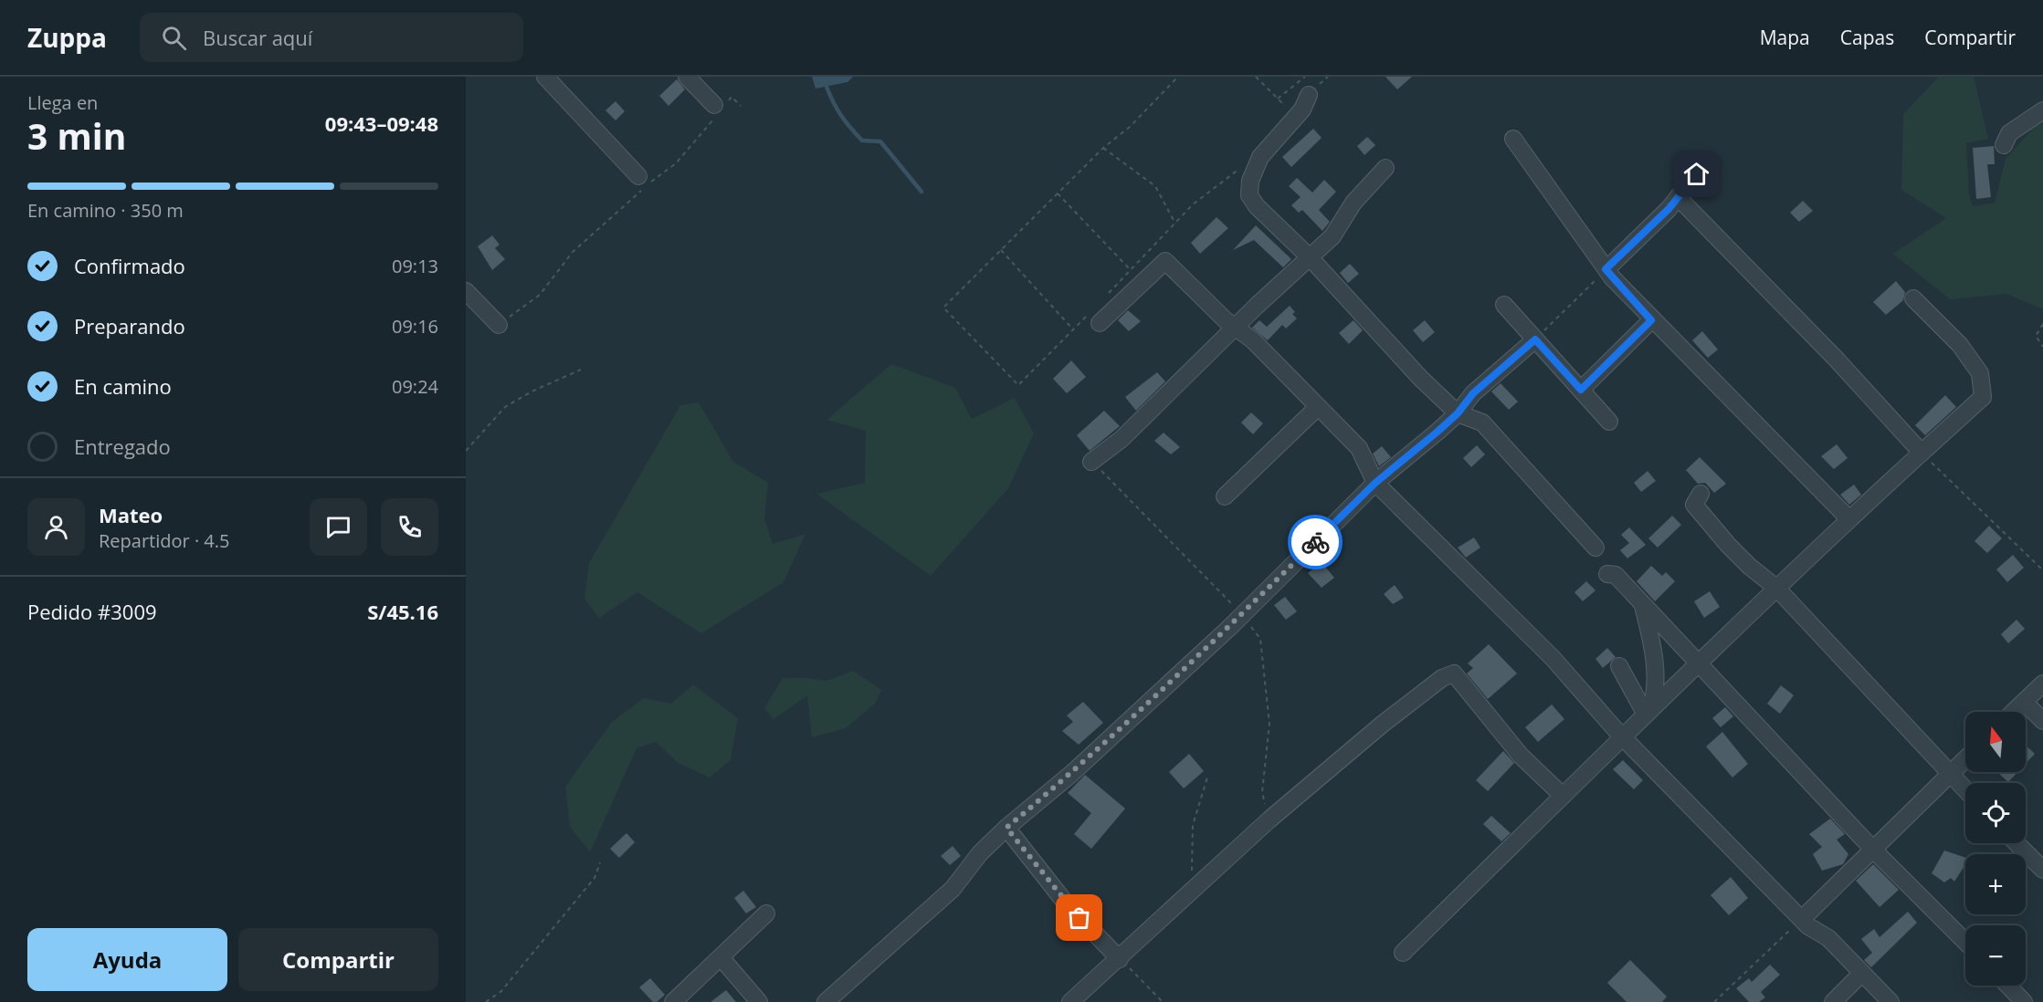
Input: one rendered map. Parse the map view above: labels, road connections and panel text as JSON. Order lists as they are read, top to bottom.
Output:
{
  "north": "top",
  "page": {
    "header": "Zuppa",
    "search": "Buscar aquí",
    "nav": ["Mapa", "Capas", "Compartir"],
    "heading": ["3 min", "Llega en", "09:43–09:48"],
    "panel": [
      "Mateo",
      "Repartidor · 4.5",
      "Pedido #3009",
      "S/45.16"
    ],
    "bar": "En camino · 350 m",
    "list": [
      ["Confirmado", "09:13"],
      ["Preparando", "09:16"],
      ["En camino", "09:24"],
      "Entregado"
    ],
    "map_buttons": ["+", "−"],
    "buttons": ["Ayuda", "Compartir"]
  }
}
